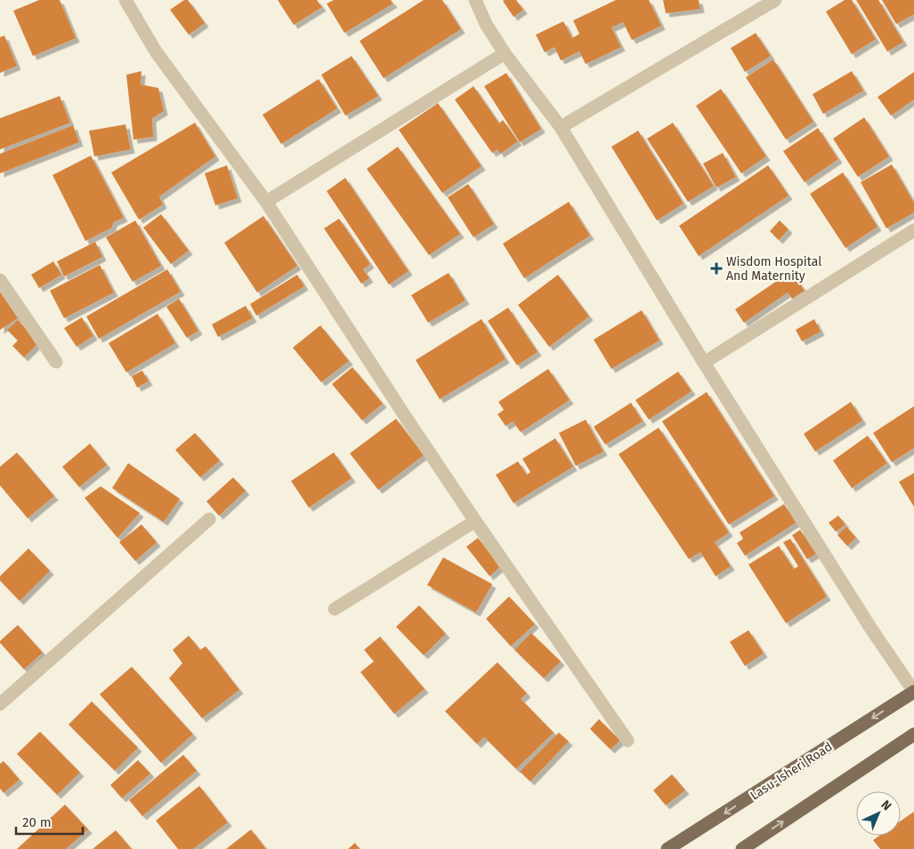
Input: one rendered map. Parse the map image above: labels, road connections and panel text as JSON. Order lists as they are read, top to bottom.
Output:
{
  "streets": {
    "main road": ["Lasu-Isheri Road"]
  },
  "places": {
    "health": ["Wisdom Hospital And Maternity"]
  },
  "scale_bar": "20 m",
  "north": "top right"
}
